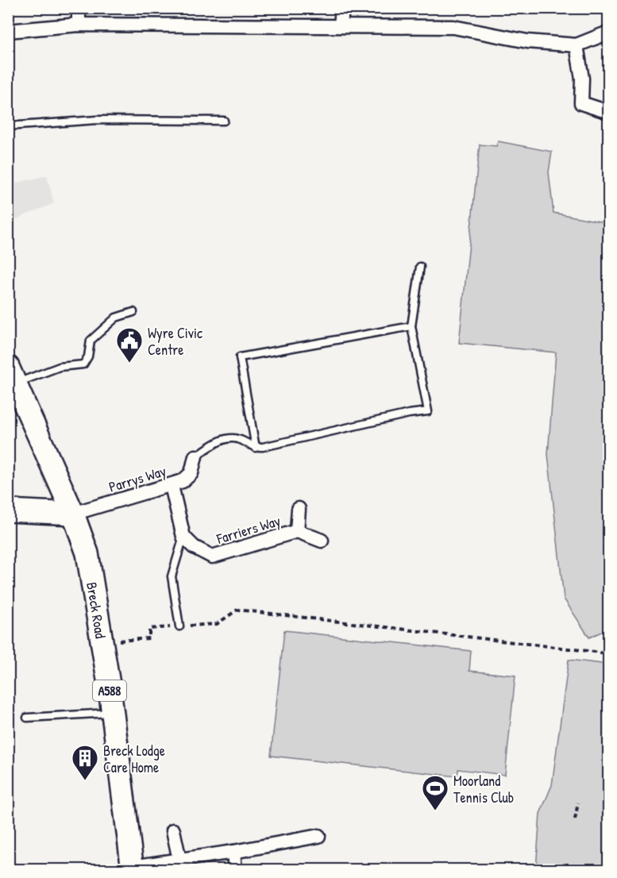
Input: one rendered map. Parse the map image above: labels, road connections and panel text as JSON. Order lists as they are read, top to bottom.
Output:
{
  "streets": {
    "main road": ["Breck Road", "A588"],
    "street": ["Parrys Way", "Farriers Way"]
  },
  "crossings": [
    ["Parrys Way", "Breck Road"]
  ],
  "places": {
    "public building": ["Wyre Civic Centre"],
    "building": ["Breck Lodge Care Home"],
    "sports": ["Moorland Tennis Club"]
  }
}
